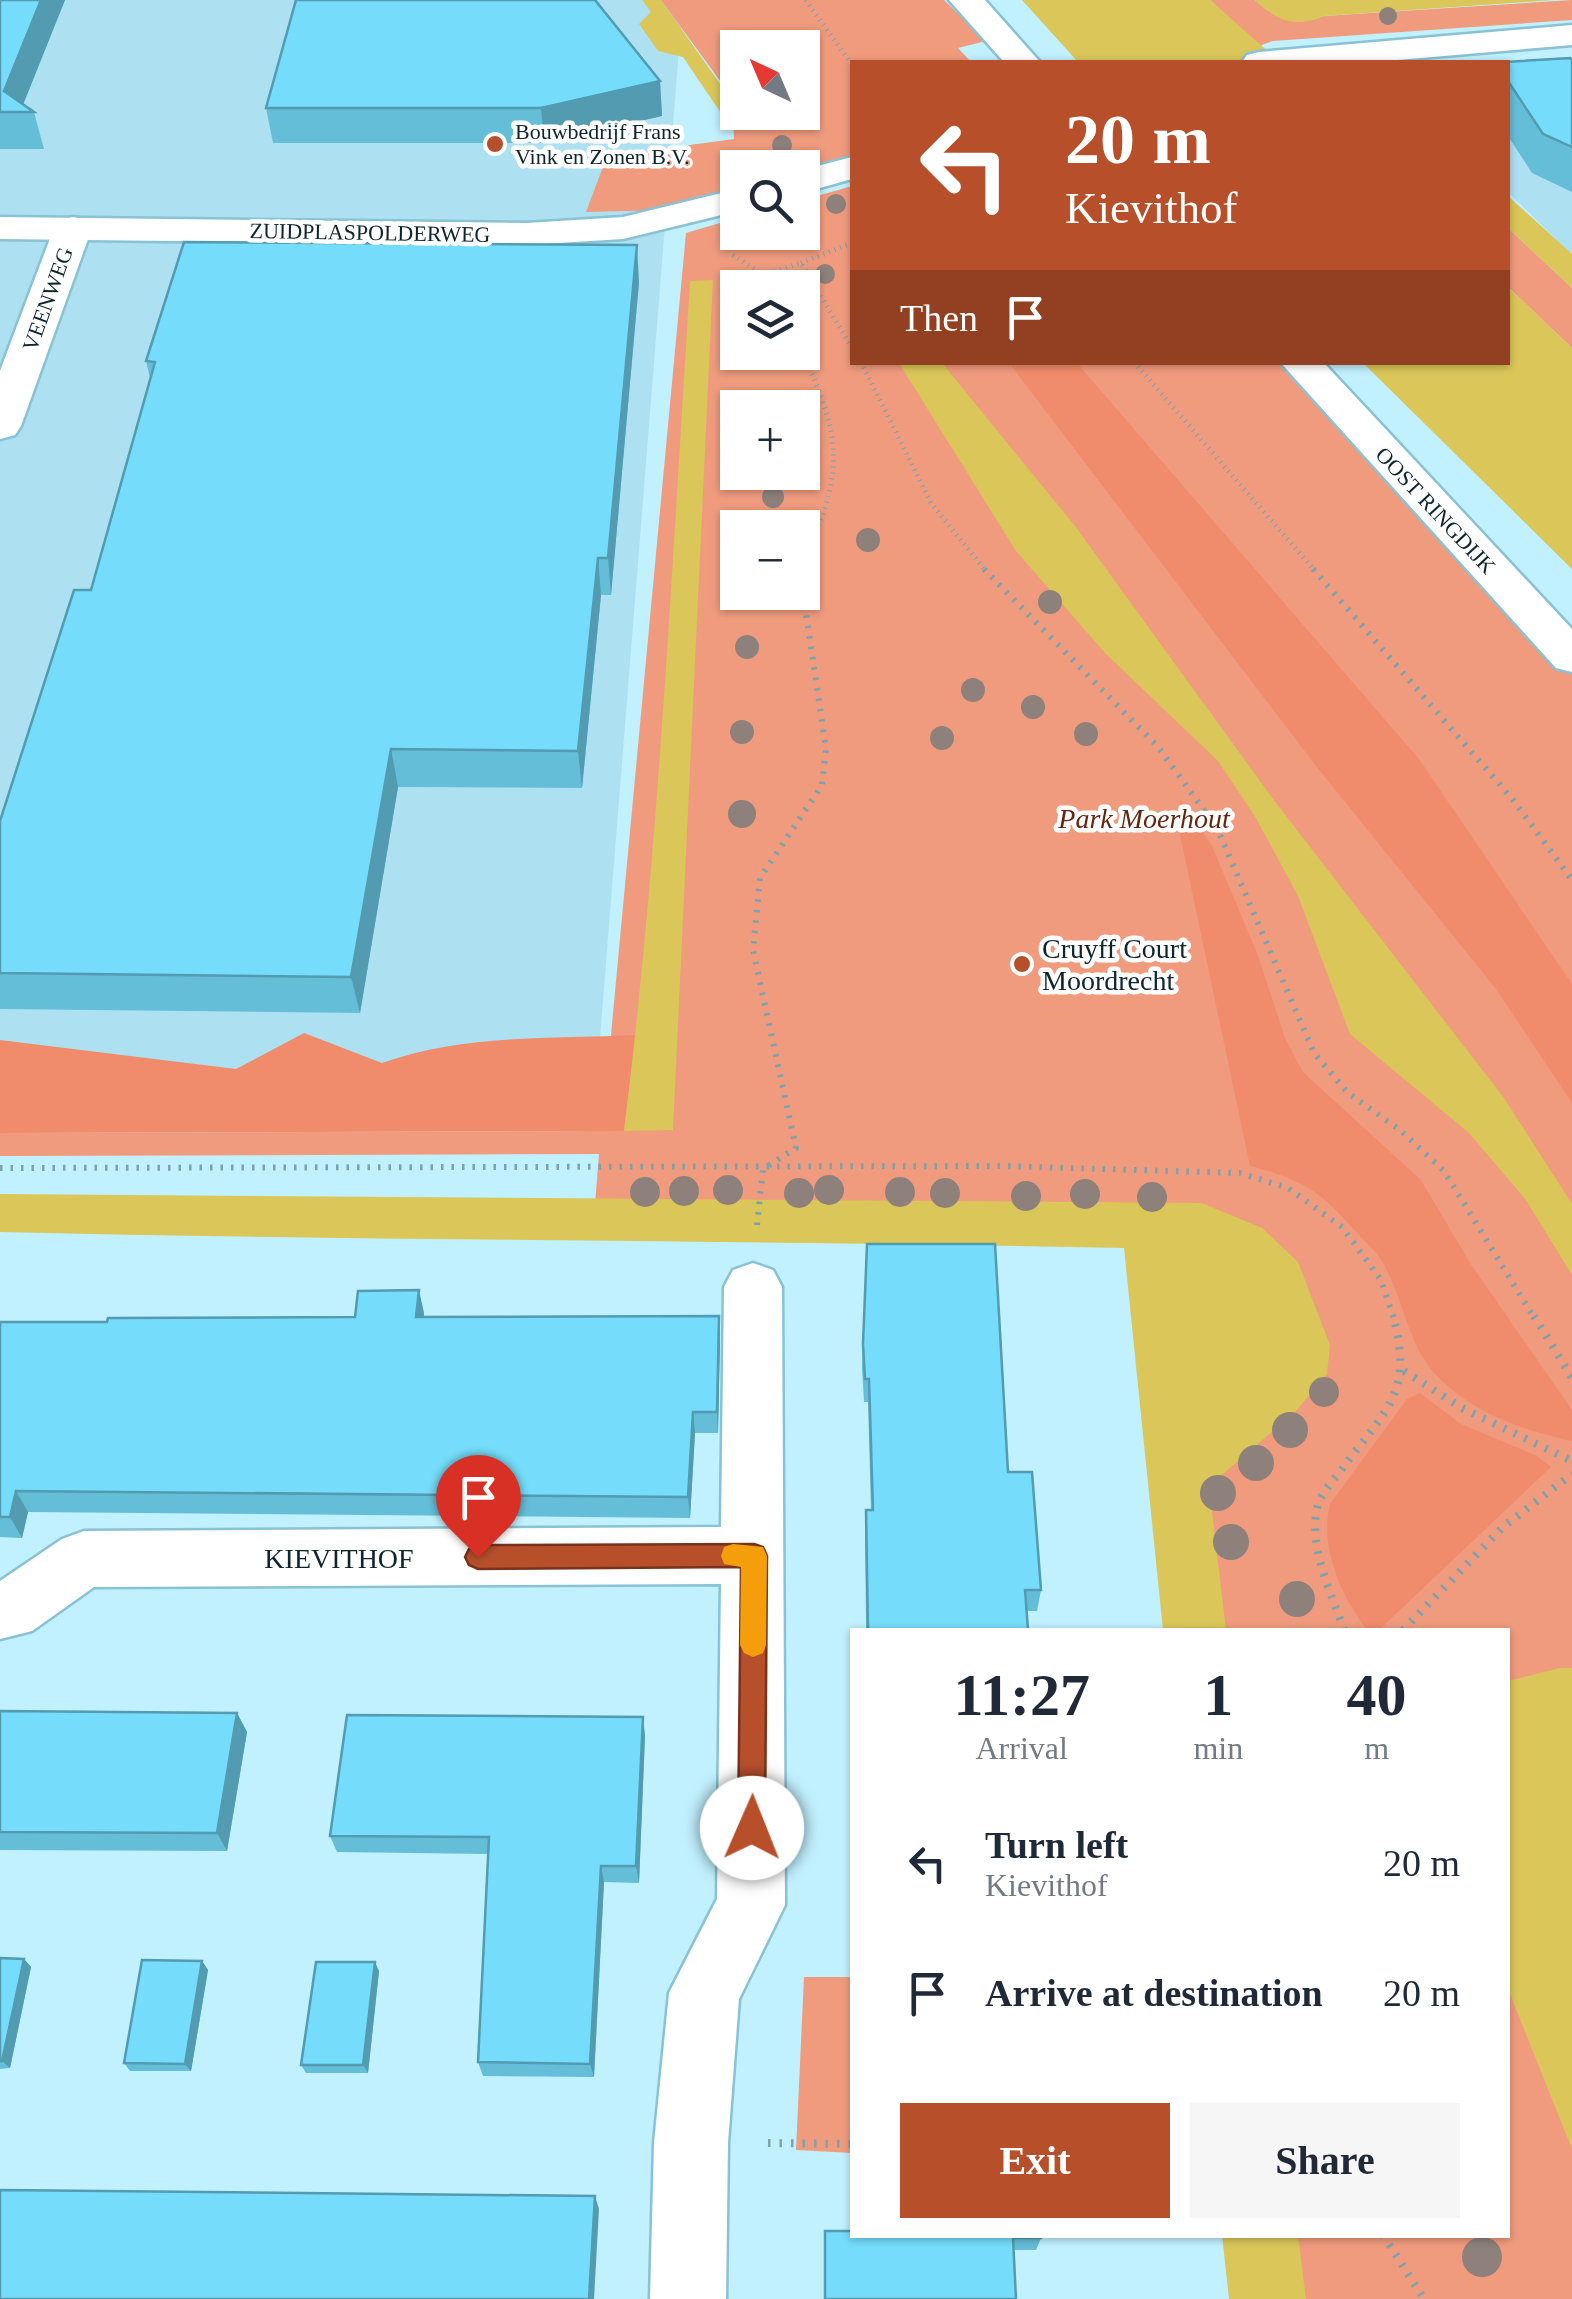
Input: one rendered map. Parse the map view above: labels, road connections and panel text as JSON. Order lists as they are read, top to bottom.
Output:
{
  "streets": {
    "street": [
      "ZUIDPLASPOLDERWEG",
      "VEENWEG",
      "OOST RINGDIJK",
      "KIEVITHOF"
    ]
  },
  "crossings": [
    ["ZUIDPLASPOLDERWEG", "VEENWEG"]
  ],
  "parks": ["Park Moerhout"],
  "places": ["Bouwbedrijf Frans Vink en Zonen B.V.", "Cruyff Court Moordrecht"],
  "north": "top left",
  "page": {
    "map_buttons": ["+", "−"],
    "turn": ["20 m", "Kievithof"],
    "then": "Then",
    "eta": [
      "11:27",
      "Arrival",
      "1",
      "min",
      "40",
      "m"
    ],
    "list": [
      {
        "name": "Turn left",
        "note": "Kievithof",
        "value": "20 m"
      },
      {
        "name": "Arrive at destination",
        "value": "20 m"
      }
    ],
    "buttons": ["Exit", "Share"]
  }
}
